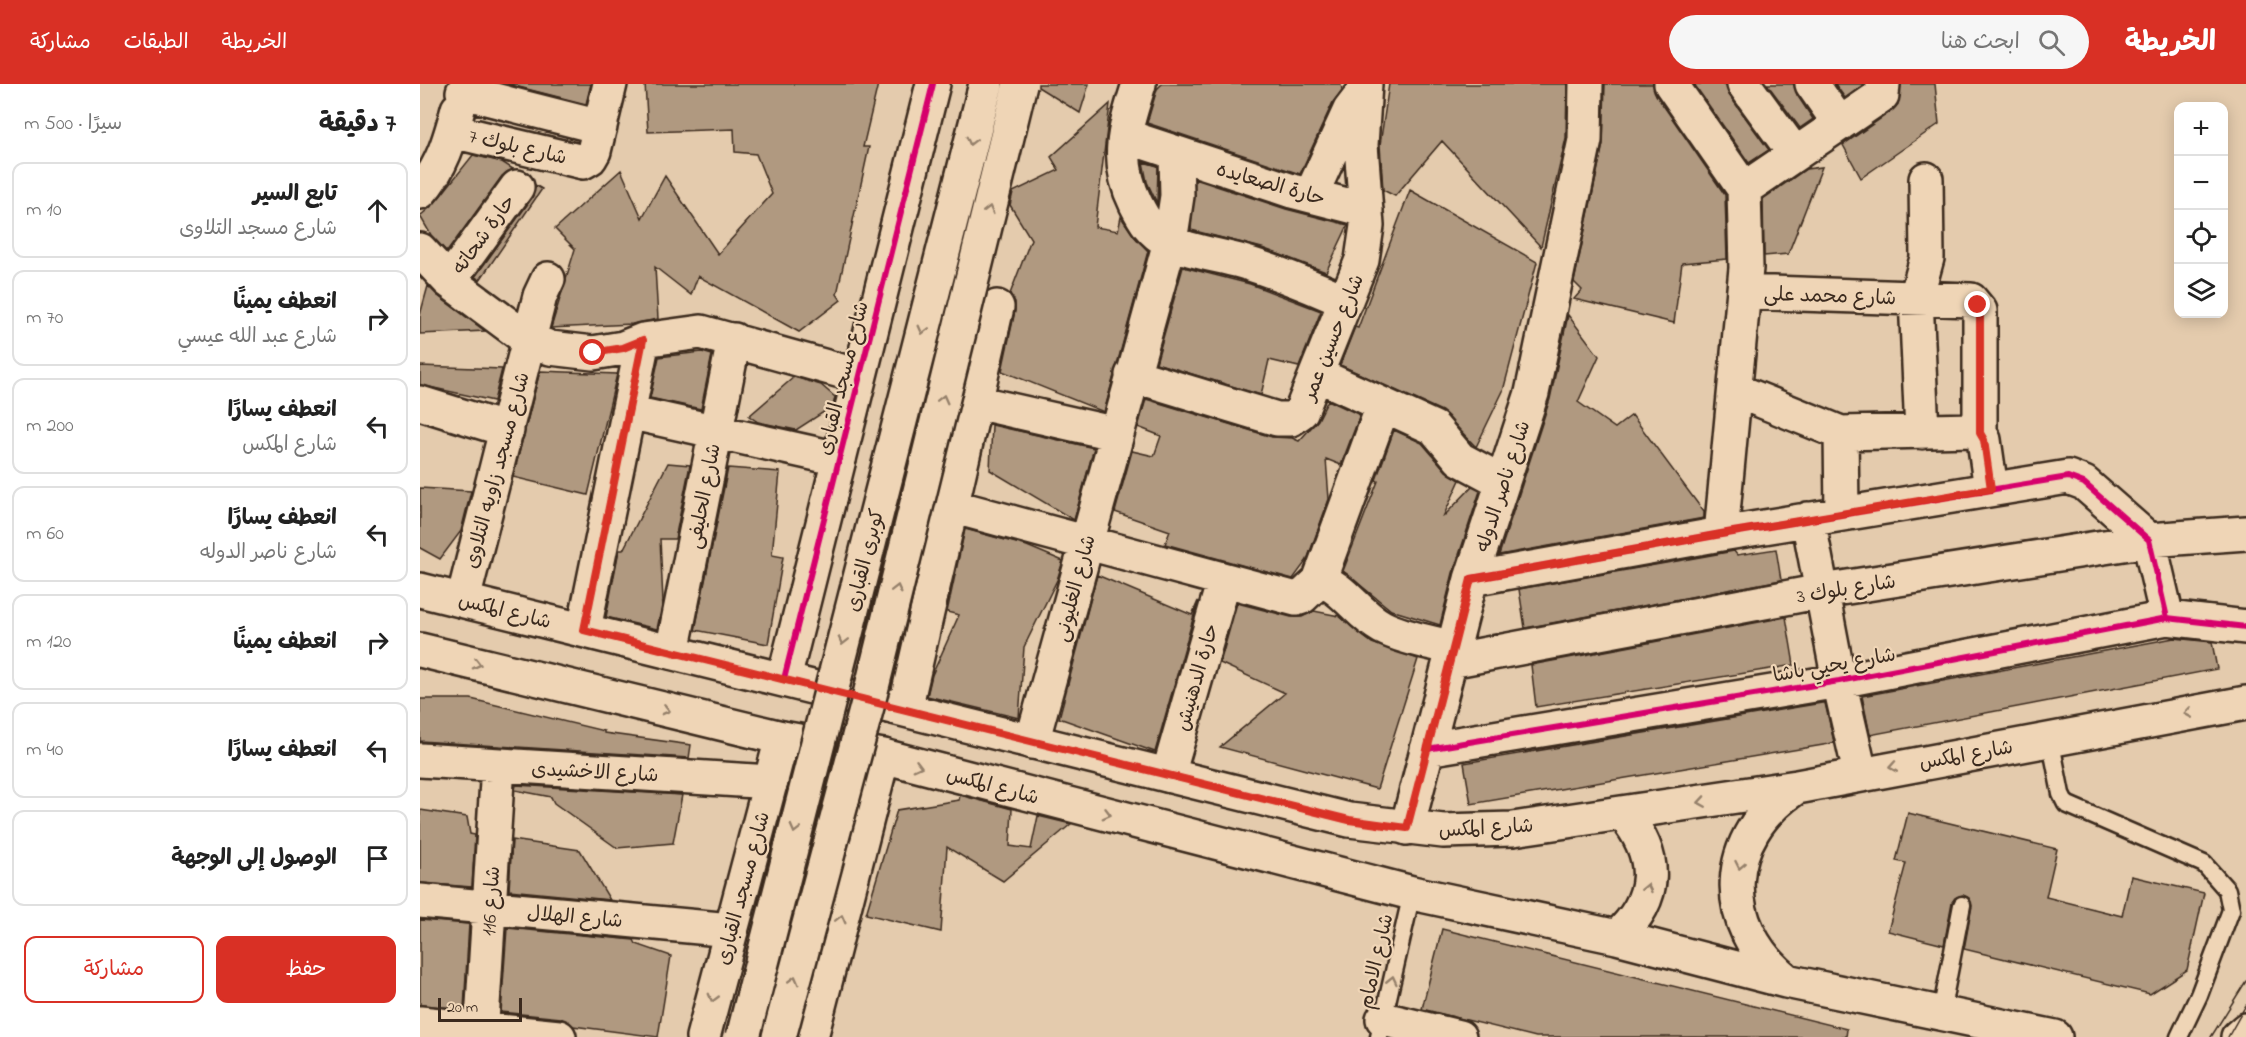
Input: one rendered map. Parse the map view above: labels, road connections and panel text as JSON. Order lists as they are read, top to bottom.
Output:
{
  "streets": {
    "street": [
      "شارع بلوك 7",
      "حارة الصعايده",
      "حارة شحاته",
      "شارع محمد على",
      "شارع حسين عمر",
      "شارع مسجد القبارى",
      "شارع مسجد زاويه التلاوى",
      "شارع ناصر الدوله",
      "شارع الحليفى",
      "كوبرى القبارى",
      "شارع الغليونى",
      "شارع بلوك 3",
      "شارع المكس",
      "شارع يحيي باشا",
      "حارة الدهنيش",
      "شارع الاخشيدى",
      "شارع 116",
      "شارع الهلال"
    ],
    "lane": ["شارع الامام"]
  },
  "crossings": [
    ["حارة الصعايده", "شارع حسين عمر"],
    ["حارة الصعايده", "شارع الغليونى"],
    ["شارع حسين عمر", "شارع الغليونى"],
    ["شارع مسجد القبارى", "شارع المكس"],
    ["شارع مسجد القبارى", "شارع الاخشيدى"],
    ["شارع مسجد القبارى", "شارع الهلال"],
    ["شارع مسجد زاويه التلاوى", "شارع المكس"],
    ["شارع ناصر الدوله", "شارع بلوك 3"],
    ["شارع ناصر الدوله", "شارع المكس"],
    ["شارع ناصر الدوله", "شارع يحيي باشا"],
    ["شارع الحليفى", "شارع المكس"],
    ["شارع الغليونى", "شارع المكس"],
    ["شارع المكس", "حارة الدهنيش"],
    ["شارع المكس", "شارع الامام"],
    ["شارع الاخشيدى", "شارع 116"],
    ["شارع 116", "شارع الهلال"]
  ],
  "one_way": ["شارع الامام"],
  "scale_bar": "20 m",
  "page": {
    "header": "الخريطة",
    "search": "ابحث هنا",
    "nav": ["الخريطة", "الطبقات", "مشاركة"],
    "heading": ["7 دقيقة", "سيرًا · 500 m"],
    "map_buttons": ["+", "−"],
    "list": [
      ["تابع السير", "شارع مسجد التلاوى", "10 m"],
      ["انعطف يمينًا", "شارع عبد الله عيسي", "70 m"],
      ["انعطف يسارًا", "شارع المكس", "200 m"],
      ["انعطف يسارًا", "شارع ناصر الدوله", "60 m"],
      ["انعطف يمينًا", "120 m"],
      ["انعطف يسارًا", "40 m"],
      "الوصول إلى الوجهة"
    ],
    "buttons": ["حفظ", "مشاركة"],
    "scale": "20 m"
  }
}
